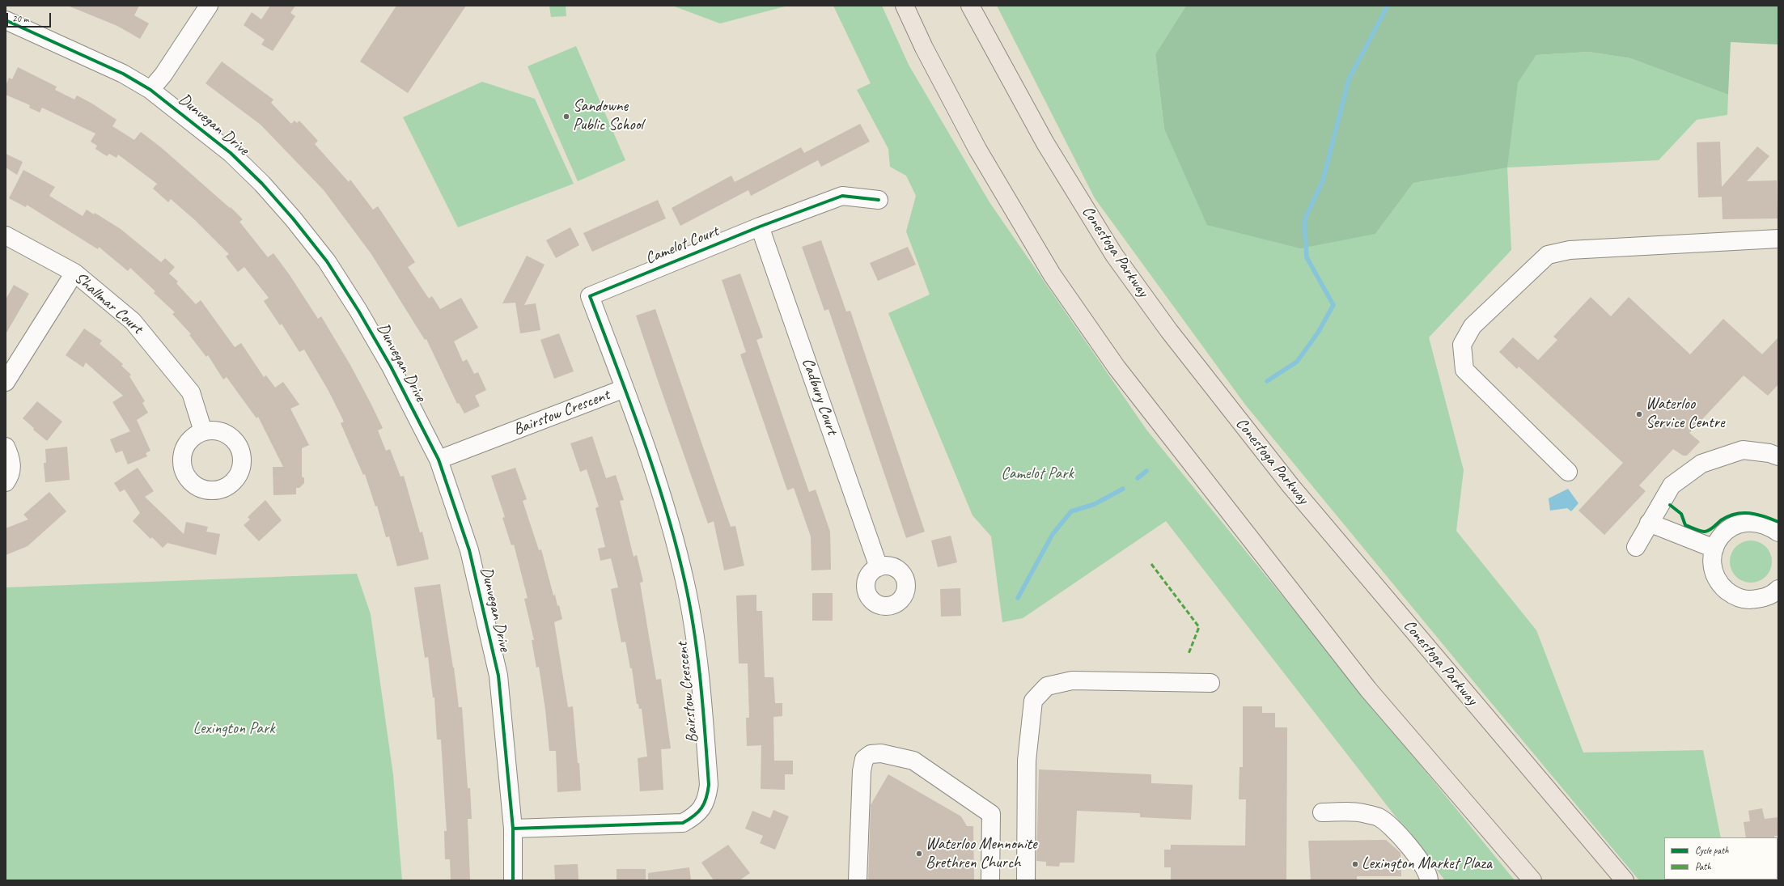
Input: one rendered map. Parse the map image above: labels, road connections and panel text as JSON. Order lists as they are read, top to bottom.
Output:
{
  "streets": {
    "highway": ["Conestoga Parkway"],
    "street": [
      "Dunvegan Drive",
      "Camelot Court",
      "Shallmar Court",
      "Cadbury Court",
      "Bairstow Crescent"
    ]
  },
  "crossings": [
    ["Dunvegan Drive", "Bairstow Crescent"],
    ["Camelot Court", "Cadbury Court"],
    ["Camelot Court", "Bairstow Crescent"]
  ],
  "parks": ["Camelot Park", "Lexington Park"],
  "places": [
    "Sandowne Public School",
    "Waterloo Service Centre",
    "Waterloo Mennonite Brethren Church",
    "Lexington Market Plaza"
  ],
  "legend": ["Cycle path", "Path"],
  "scale_bar": "20 m"
}
